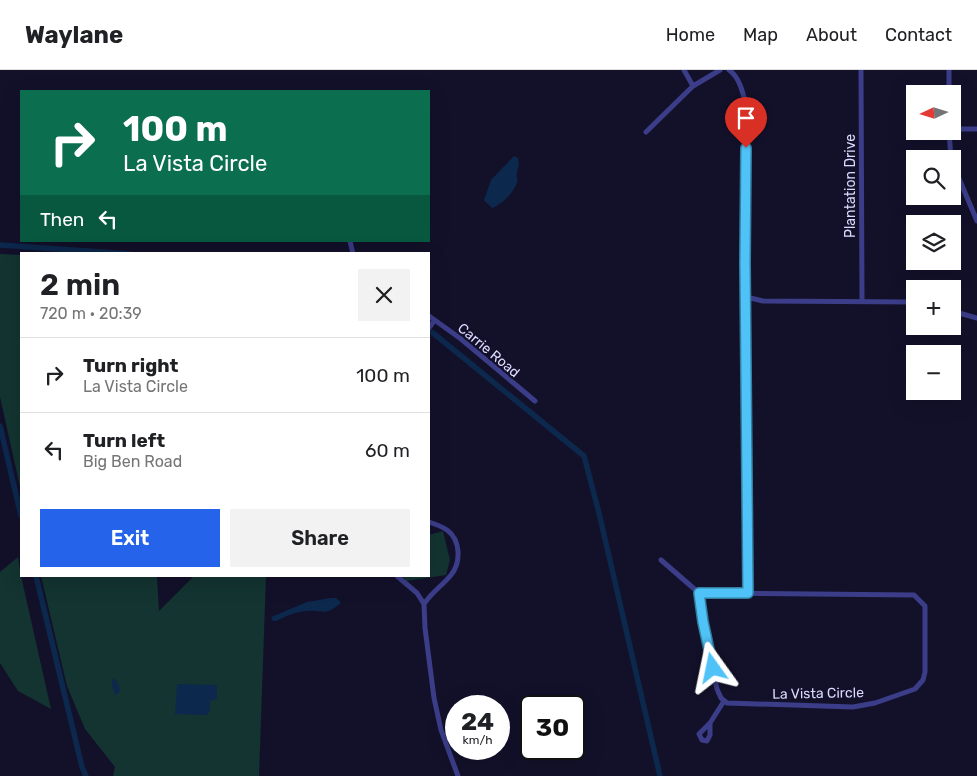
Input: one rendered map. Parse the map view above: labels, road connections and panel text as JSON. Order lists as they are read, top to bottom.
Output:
{
  "streets": {
    "street": ["Plantation Drive", "Carrie Road", "La Vista Circle"]
  },
  "north": "left",
  "page": {
    "header": "Waylane",
    "nav": [
      "Home",
      "Map",
      "About",
      "Contact"
    ],
    "map_buttons": ["+", "−"],
    "turn": ["100 m", "La Vista Circle"],
    "then": "Then",
    "heading": ["2 min", "720 m · 20:39"],
    "list": [
      {
        "name": "Turn right",
        "note": "La Vista Circle",
        "value": "100 m"
      },
      {
        "name": "Turn left",
        "note": "Big Ben Road",
        "value": "60 m"
      }
    ],
    "buttons": ["Exit", "Share"],
    "speed": "24 km/h",
    "limit": "30"
  }
}
